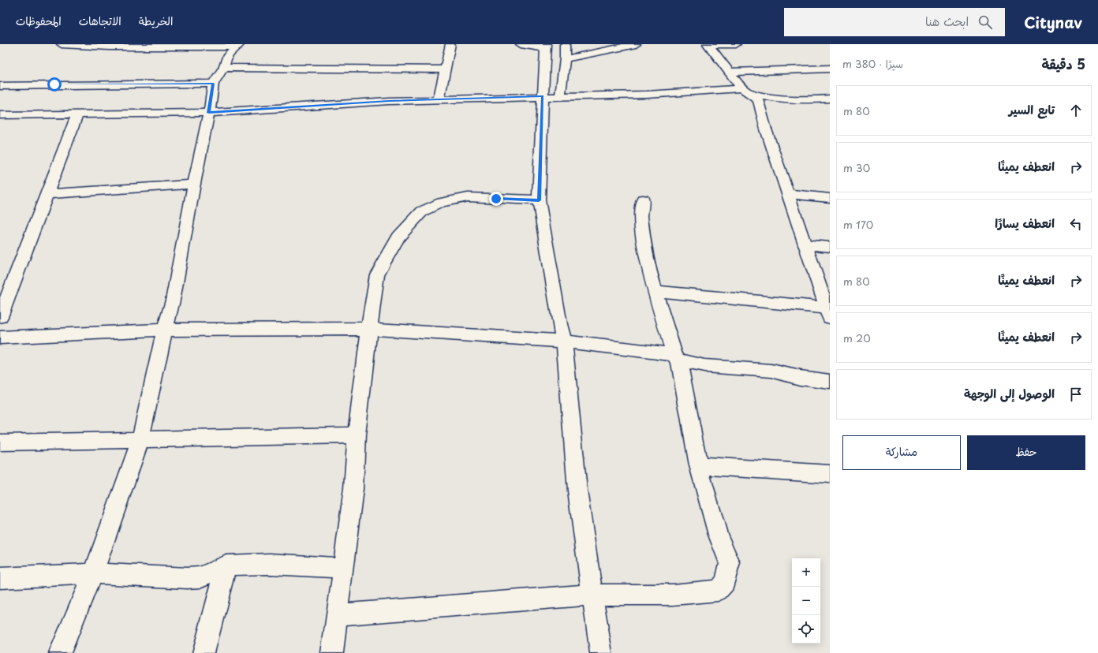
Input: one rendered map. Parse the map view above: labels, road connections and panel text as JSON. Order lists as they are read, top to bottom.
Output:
{
  "page": {
    "header": "Citynav",
    "search": "ابحث هنا",
    "nav": ["الخريطة", "الاتجاهات", "المحفوظات"],
    "heading": ["5 دقيقة", "سيرًا · 380 m"],
    "list": [
      ["تابع السير", "80 m"],
      ["انعطف يمينًا", "30 m"],
      ["انعطف يسارًا", "170 m"],
      ["انعطف يمينًا", "80 m"],
      ["انعطف يمينًا", "20 m"],
      "الوصول إلى الوجهة"
    ],
    "buttons": ["حفظ", "مشاركة"],
    "map_buttons": ["+", "−"]
  }
}
